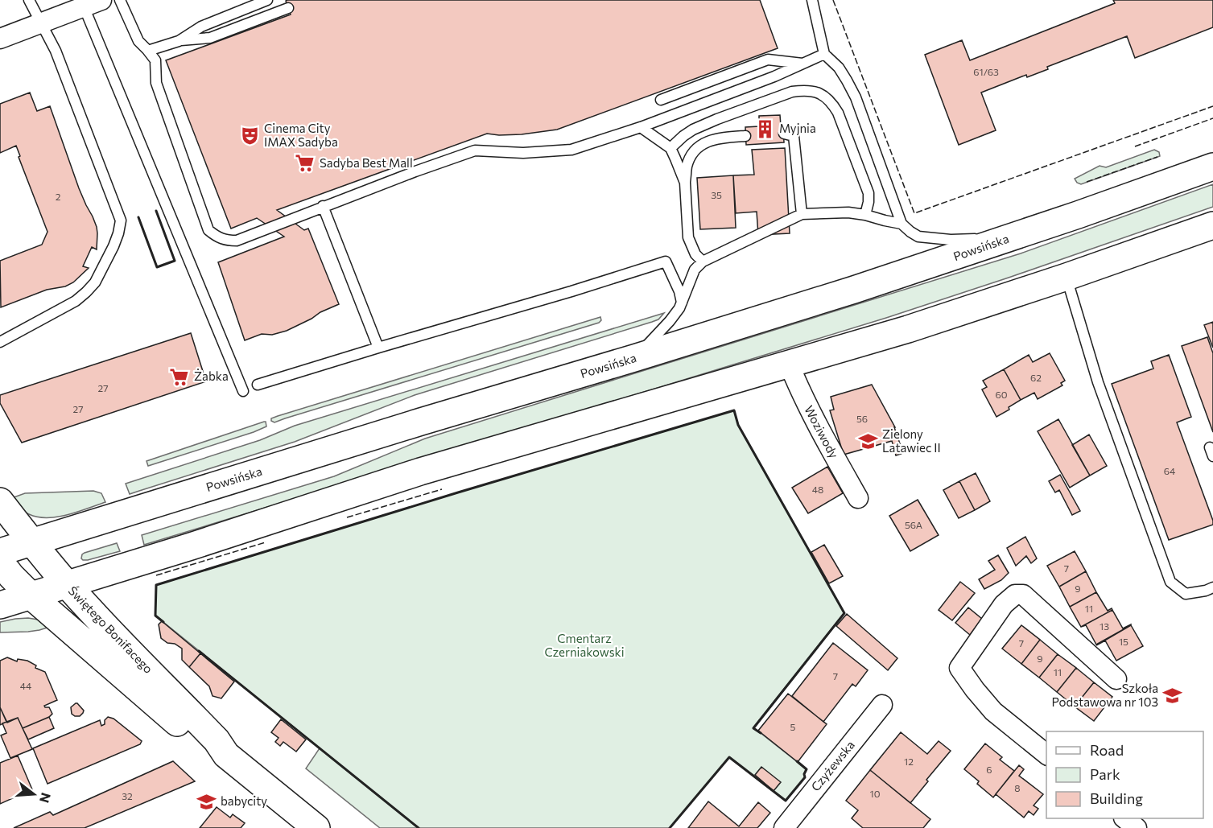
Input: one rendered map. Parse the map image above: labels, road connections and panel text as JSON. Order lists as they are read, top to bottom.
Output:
{
  "streets": {
    "main road": ["Powsińska", "Świętego Bonifacego"],
    "street": ["Woziwody", "Czyżewska"]
  },
  "crossings": [
    ["Powsińska", "Świętego Bonifacego"]
  ],
  "parks": ["Cmentarz Czerniakowski"],
  "places": {
    "building": ["Myjnia"],
    "theatre": ["Cinema City IMAX Sadyba"],
    "supermarket": ["Sadyba Best Mall", "Żabka"],
    "school or university": ["Zielony Latawiec II", "Szkoła Podstawowa nr 103", "babycity"]
  },
  "house_numbers": [
    "61/63",
    "35",
    "2",
    "62",
    "27",
    "60",
    "27",
    "56",
    "64",
    "48",
    "56A",
    "7",
    "9",
    "11",
    "13",
    "15",
    "7",
    "9",
    "11",
    "7",
    "44",
    "5",
    "12",
    "6",
    "8",
    "10",
    "32"
  ],
  "legend": ["Road", "Park", "Building"],
  "north": "right"
}
